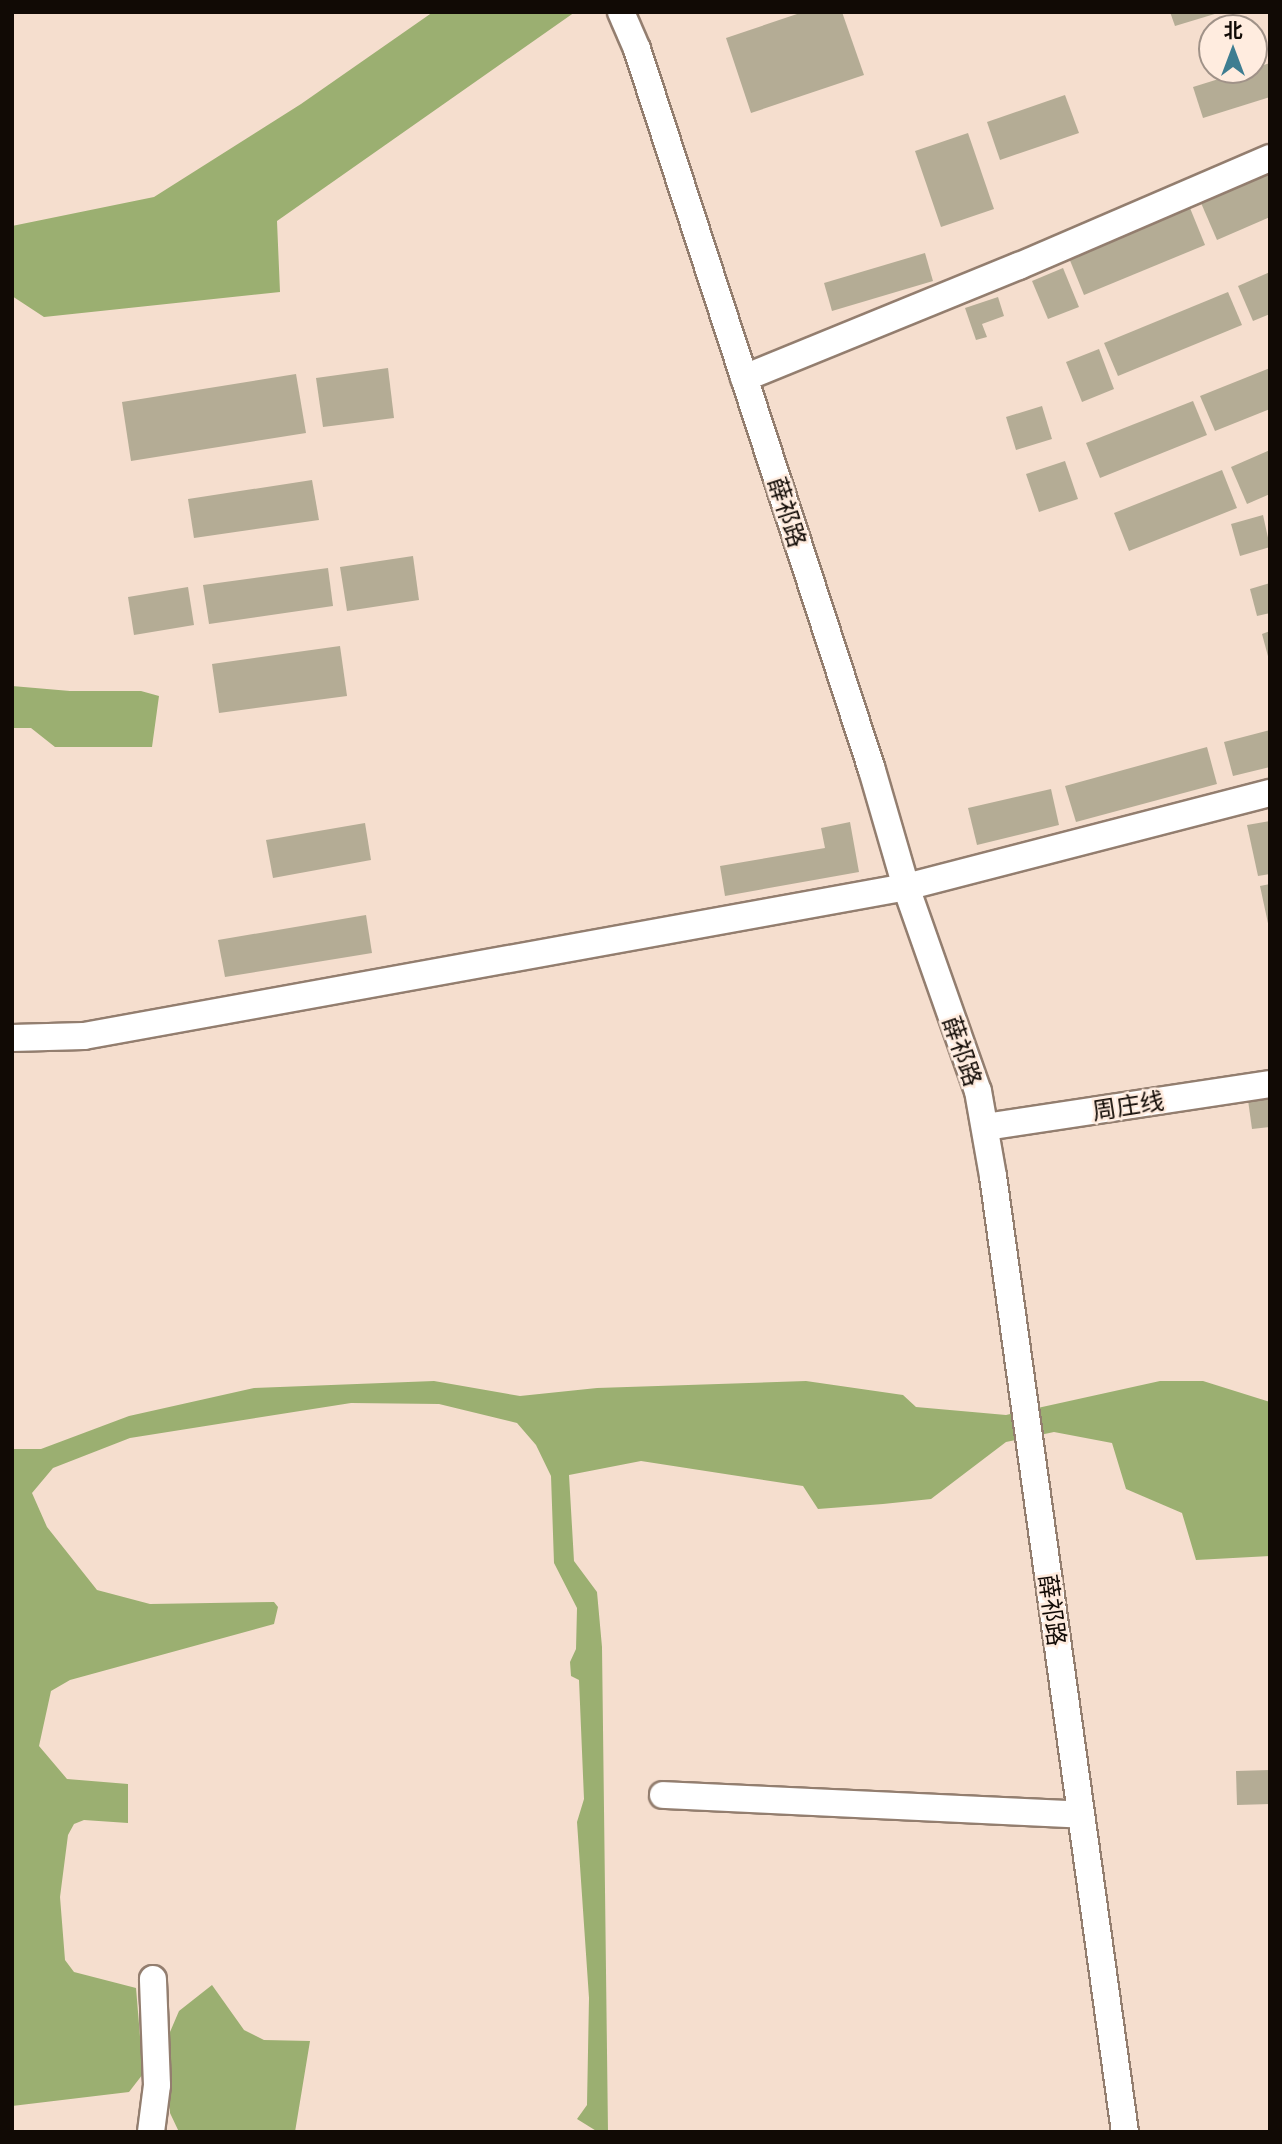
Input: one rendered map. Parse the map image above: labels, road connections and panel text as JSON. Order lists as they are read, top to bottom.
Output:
{
  "streets": {
    "street": ["薛祁路", "周庄线"]
  },
  "crossings": [
    ["薛祁路", "周庄线"]
  ],
  "north": "top"
}
